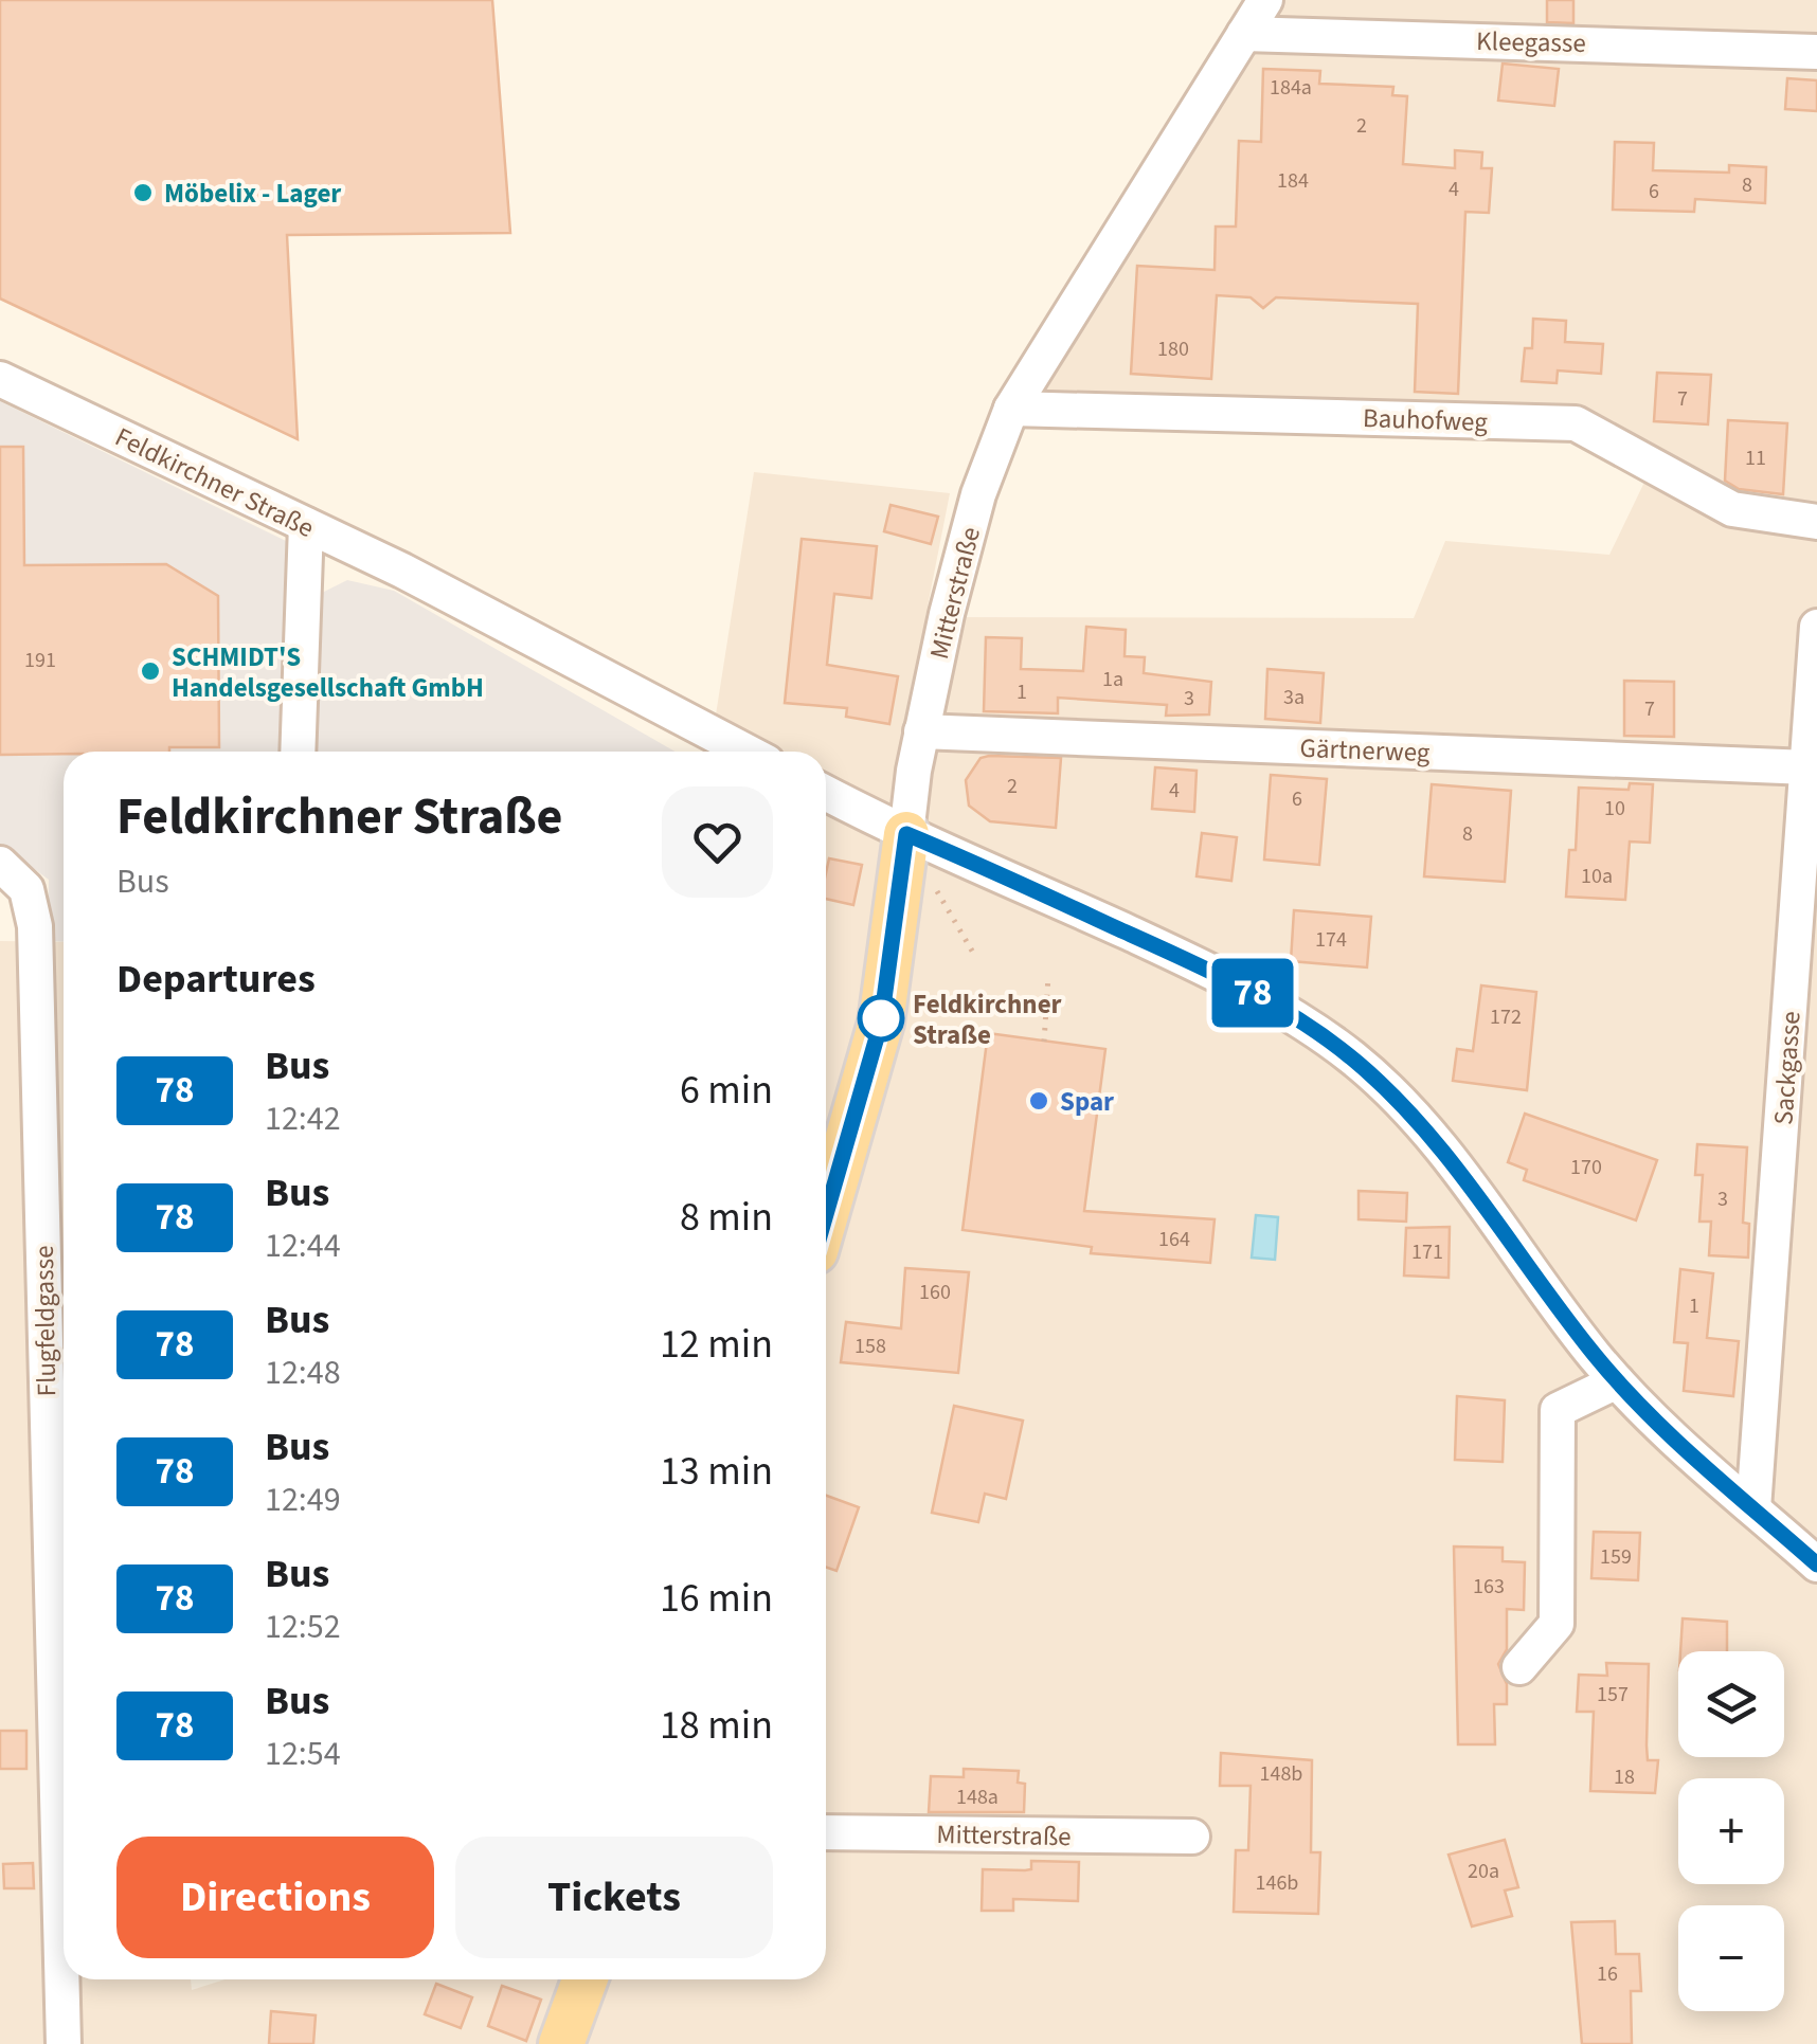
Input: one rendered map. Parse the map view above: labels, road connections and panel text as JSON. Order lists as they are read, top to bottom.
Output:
{
  "streets": {
    "main road": ["Mitterstraße"],
    "street": [
      "Kleegasse",
      "Bauhofweg",
      "Feldkirchner Straße",
      "Gärtnerweg",
      "Sackgasse",
      "Flugfeldgasse"
    ]
  },
  "crossings": [
    ["Kleegasse", "Mitterstraße"],
    ["Bauhofweg", "Mitterstraße"],
    ["Mitterstraße", "Gärtnerweg"],
    ["Gärtnerweg", "Sackgasse"]
  ],
  "places": [
    "Möbelix - Lager",
    "SCHMIDT'S Handelsgesellschaft GmbH",
    "Feldkirchner Straße",
    "Spar"
  ],
  "lines": ["bus line 78"],
  "house_numbers": [
    "184a",
    "2",
    "184",
    "8",
    "4",
    "6",
    "180",
    "7",
    "11",
    "191",
    "1a",
    "1",
    "3a",
    "3",
    "7",
    "2",
    "4",
    "6",
    "10",
    "8",
    "10a",
    "174",
    "172",
    "170",
    "3",
    "164",
    "171",
    "160",
    "1",
    "158",
    "159",
    "163",
    "157",
    "148b",
    "18",
    "148a",
    "20a",
    "146b",
    "16"
  ],
  "page": {
    "on_map": "78",
    "heading": [
      ["Feldkirchner Straße", "Bus"],
      "Departures"
    ],
    "list": [
      {
        "mark": "78",
        "name": "Bus",
        "note": "12:42",
        "value": "6 min"
      },
      {
        "mark": "78",
        "name": "Bus",
        "note": "12:44",
        "value": "8 min"
      },
      {
        "mark": "78",
        "name": "Bus",
        "note": "12:48",
        "value": "12 min"
      },
      {
        "mark": "78",
        "name": "Bus",
        "note": "12:49",
        "value": "13 min"
      },
      {
        "mark": "78",
        "name": "Bus",
        "note": "12:52",
        "value": "16 min"
      },
      {
        "mark": "78",
        "name": "Bus",
        "note": "12:54",
        "value": "18 min"
      }
    ],
    "map_buttons": ["+", "−"],
    "buttons": ["Directions", "Tickets"]
  }
}
